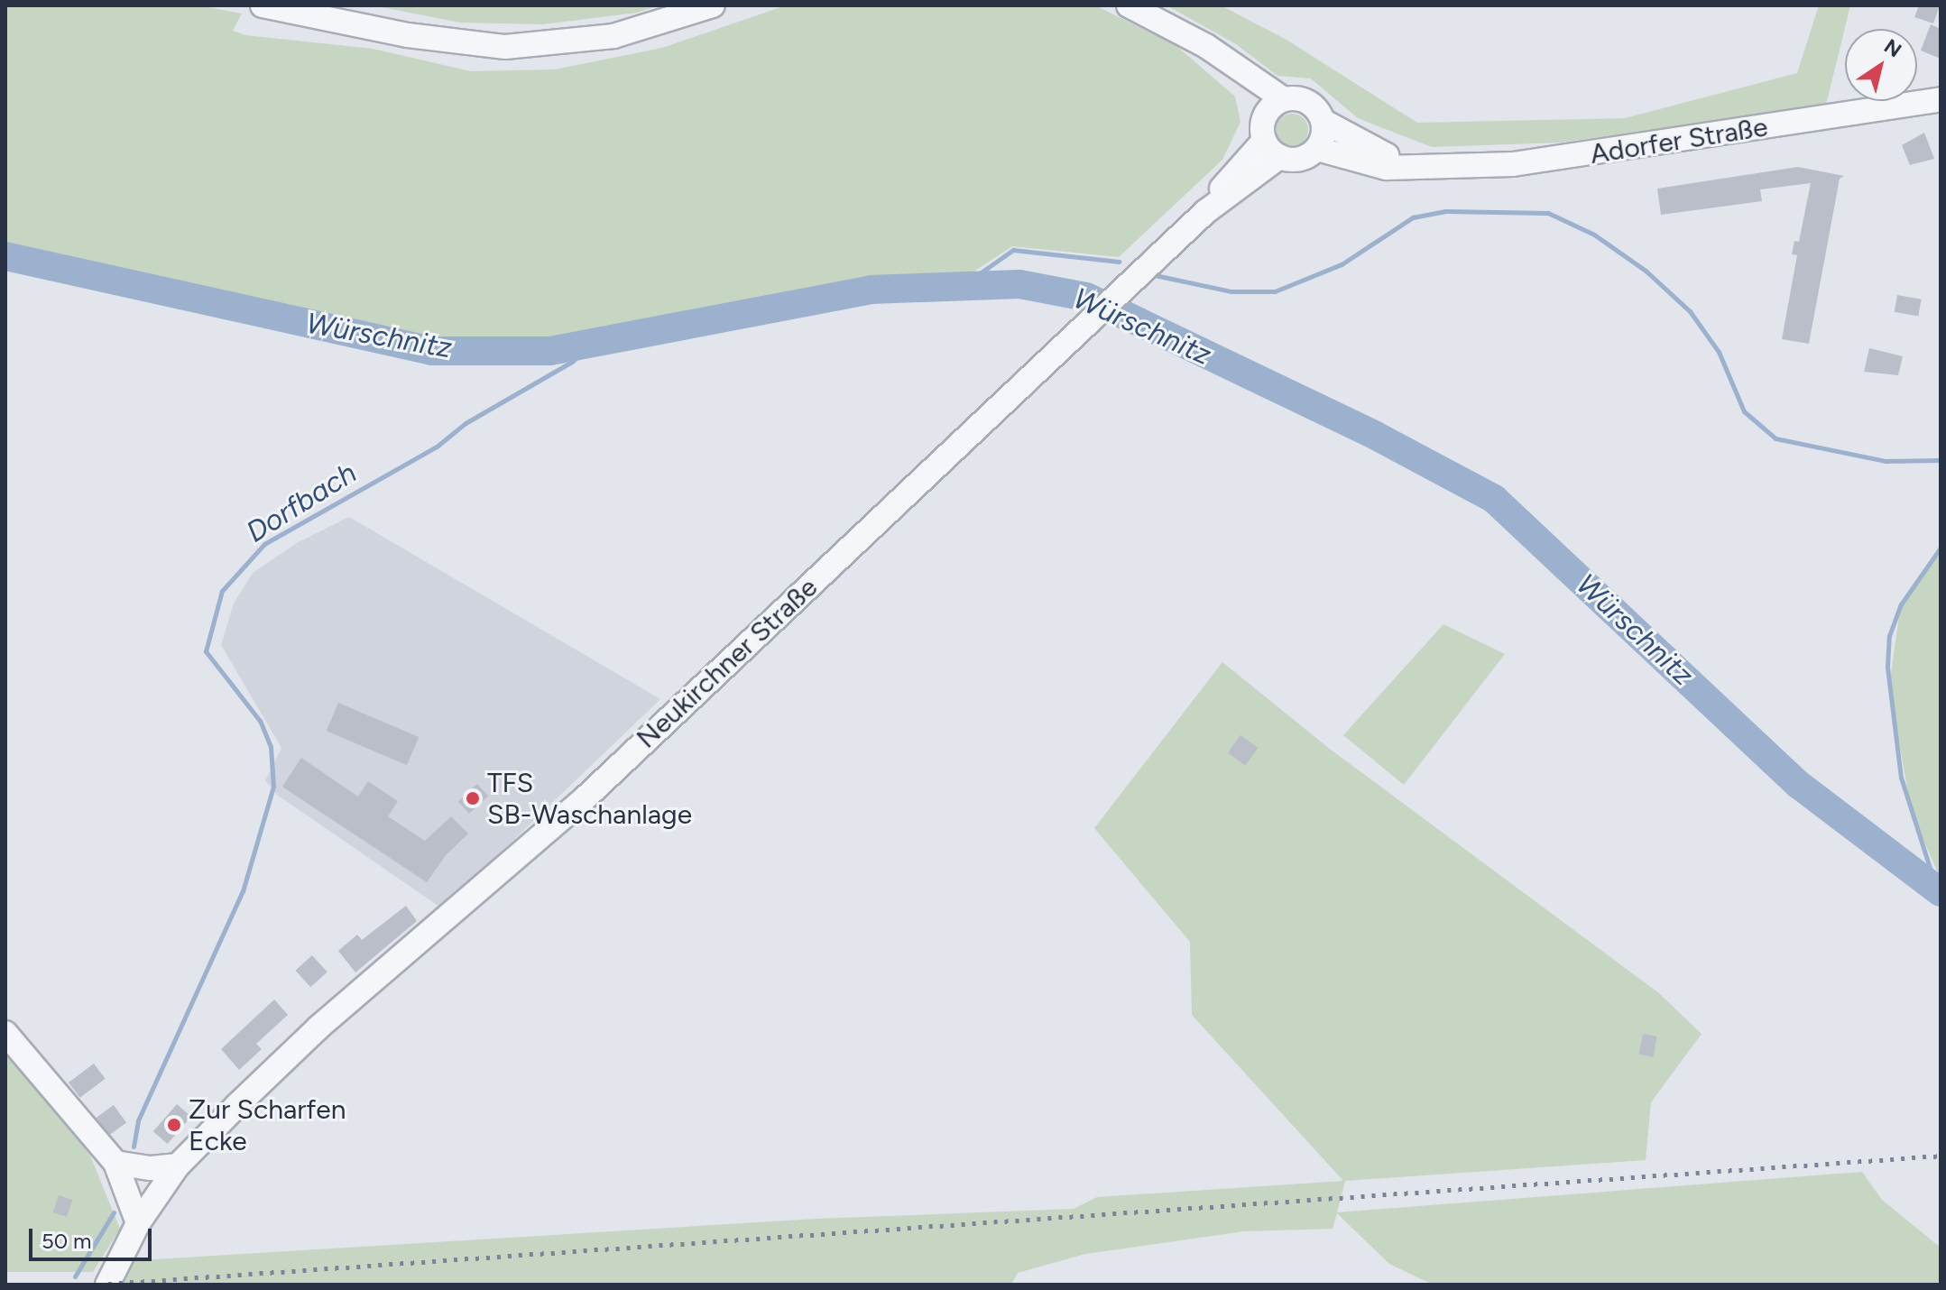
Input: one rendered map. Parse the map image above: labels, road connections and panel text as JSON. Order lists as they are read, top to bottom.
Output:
{
  "streets": {
    "street": ["Adorfer Straße", "Neukirchner Straße"]
  },
  "crossings": [
    ["Adorfer Straße", "Neukirchner Straße"]
  ],
  "water": ["Würschnitz", "Dorfbach"],
  "places": ["TFS SB-Waschanlage", "Zur Scharfen Ecke"],
  "scale_bar": "50 m",
  "north": "top right"
}
